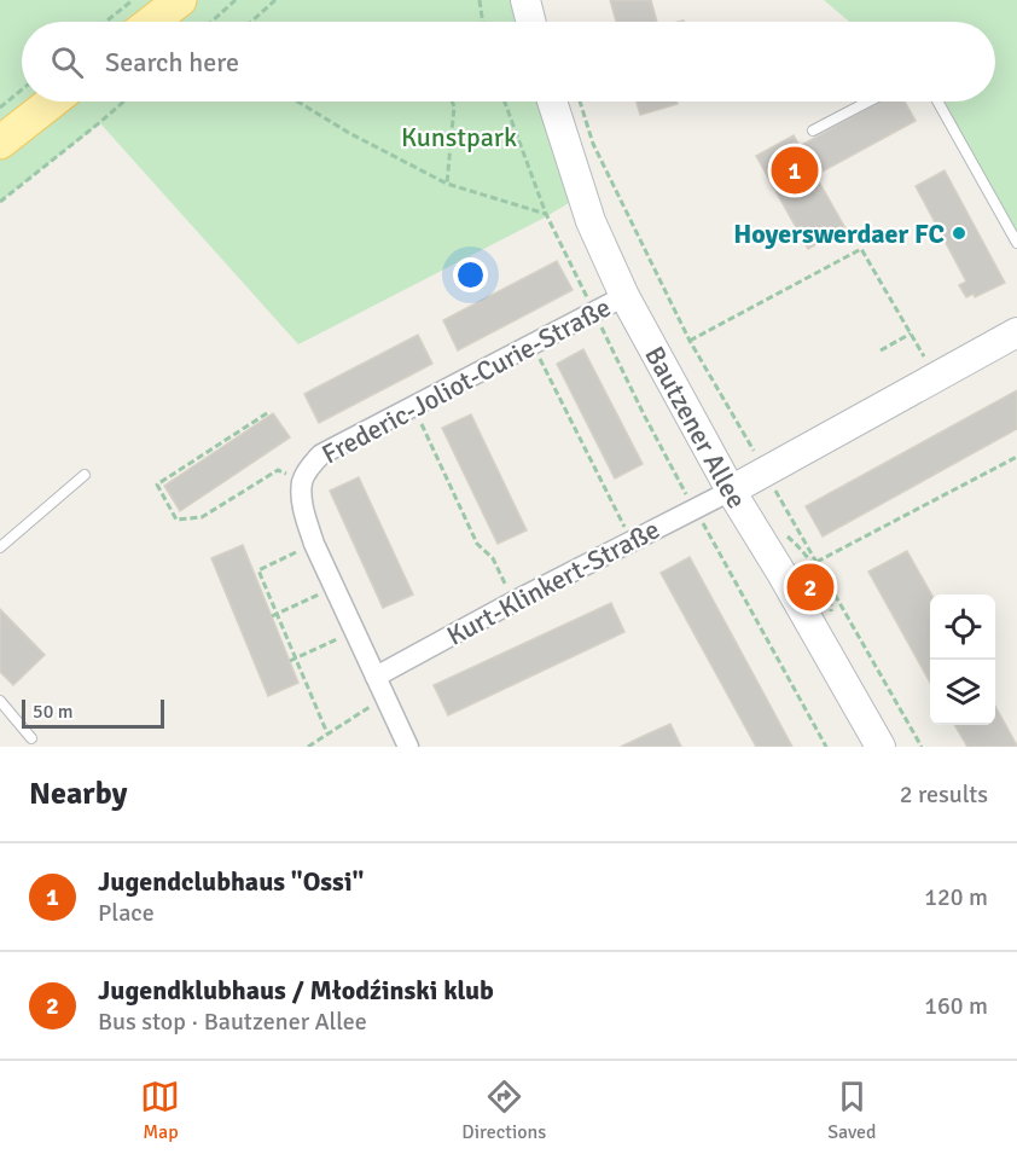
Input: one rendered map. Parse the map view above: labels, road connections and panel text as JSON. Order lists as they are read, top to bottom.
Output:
{
  "streets": {
    "street": ["Frederic-Joliot-Curie-Straße", "Bautzener Allee", "Kurt-Klinkert-Straße"]
  },
  "crossings": [
    ["Frederic-Joliot-Curie-Straße", "Bautzener Allee"],
    ["Frederic-Joliot-Curie-Straße", "Kurt-Klinkert-Straße"],
    ["Bautzener Allee", "Kurt-Klinkert-Straße"]
  ],
  "parks": ["Kunstpark"],
  "places": ["Hoyerswerdaer FC"],
  "scale_bar": "50 m",
  "page": {
    "search": "Search here",
    "pins": ["1", "2"],
    "scale": "50 m",
    "heading": ["Nearby", "2 results"],
    "list": [
      {
        "mark": "1",
        "name": "Jugendclubhaus \"Ossi\"",
        "note": "Place",
        "value": "120 m"
      },
      {
        "mark": "2",
        "name": "Jugendklubhaus / Młodźinski klub",
        "note": "Bus stop · Bautzener Allee",
        "value": "160 m"
      }
    ],
    "nav": ["Map", "Directions", "Saved"]
  }
}
